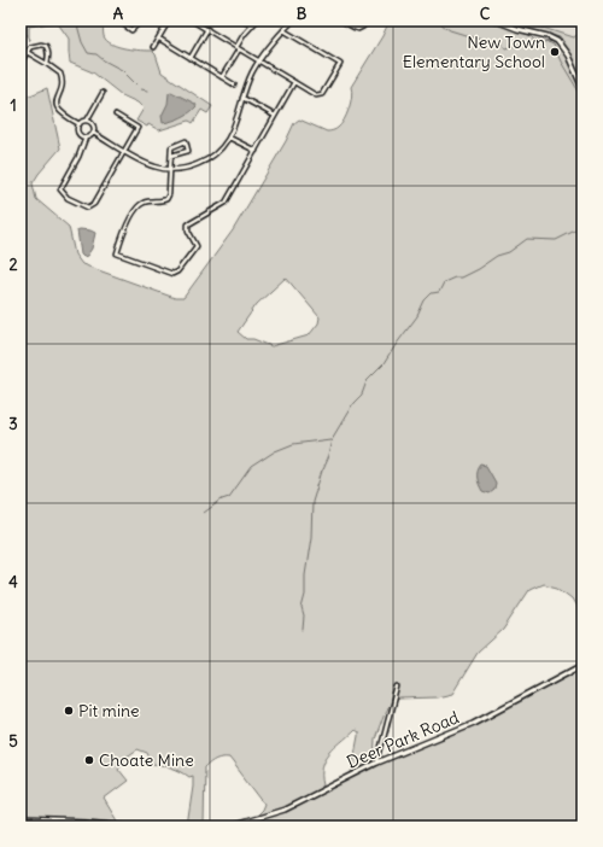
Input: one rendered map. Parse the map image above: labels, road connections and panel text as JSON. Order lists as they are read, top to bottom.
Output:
{
  "streets": {
    "street": ["Deer Park Road"]
  },
  "places": ["New Town Elementary School", "Pit mine", "Choate Mine"],
  "grid": {
    "columns": ["A", "B", "C"],
    "rows": [
      "1",
      "2",
      "3",
      "4",
      "5"
    ]
  }
}
